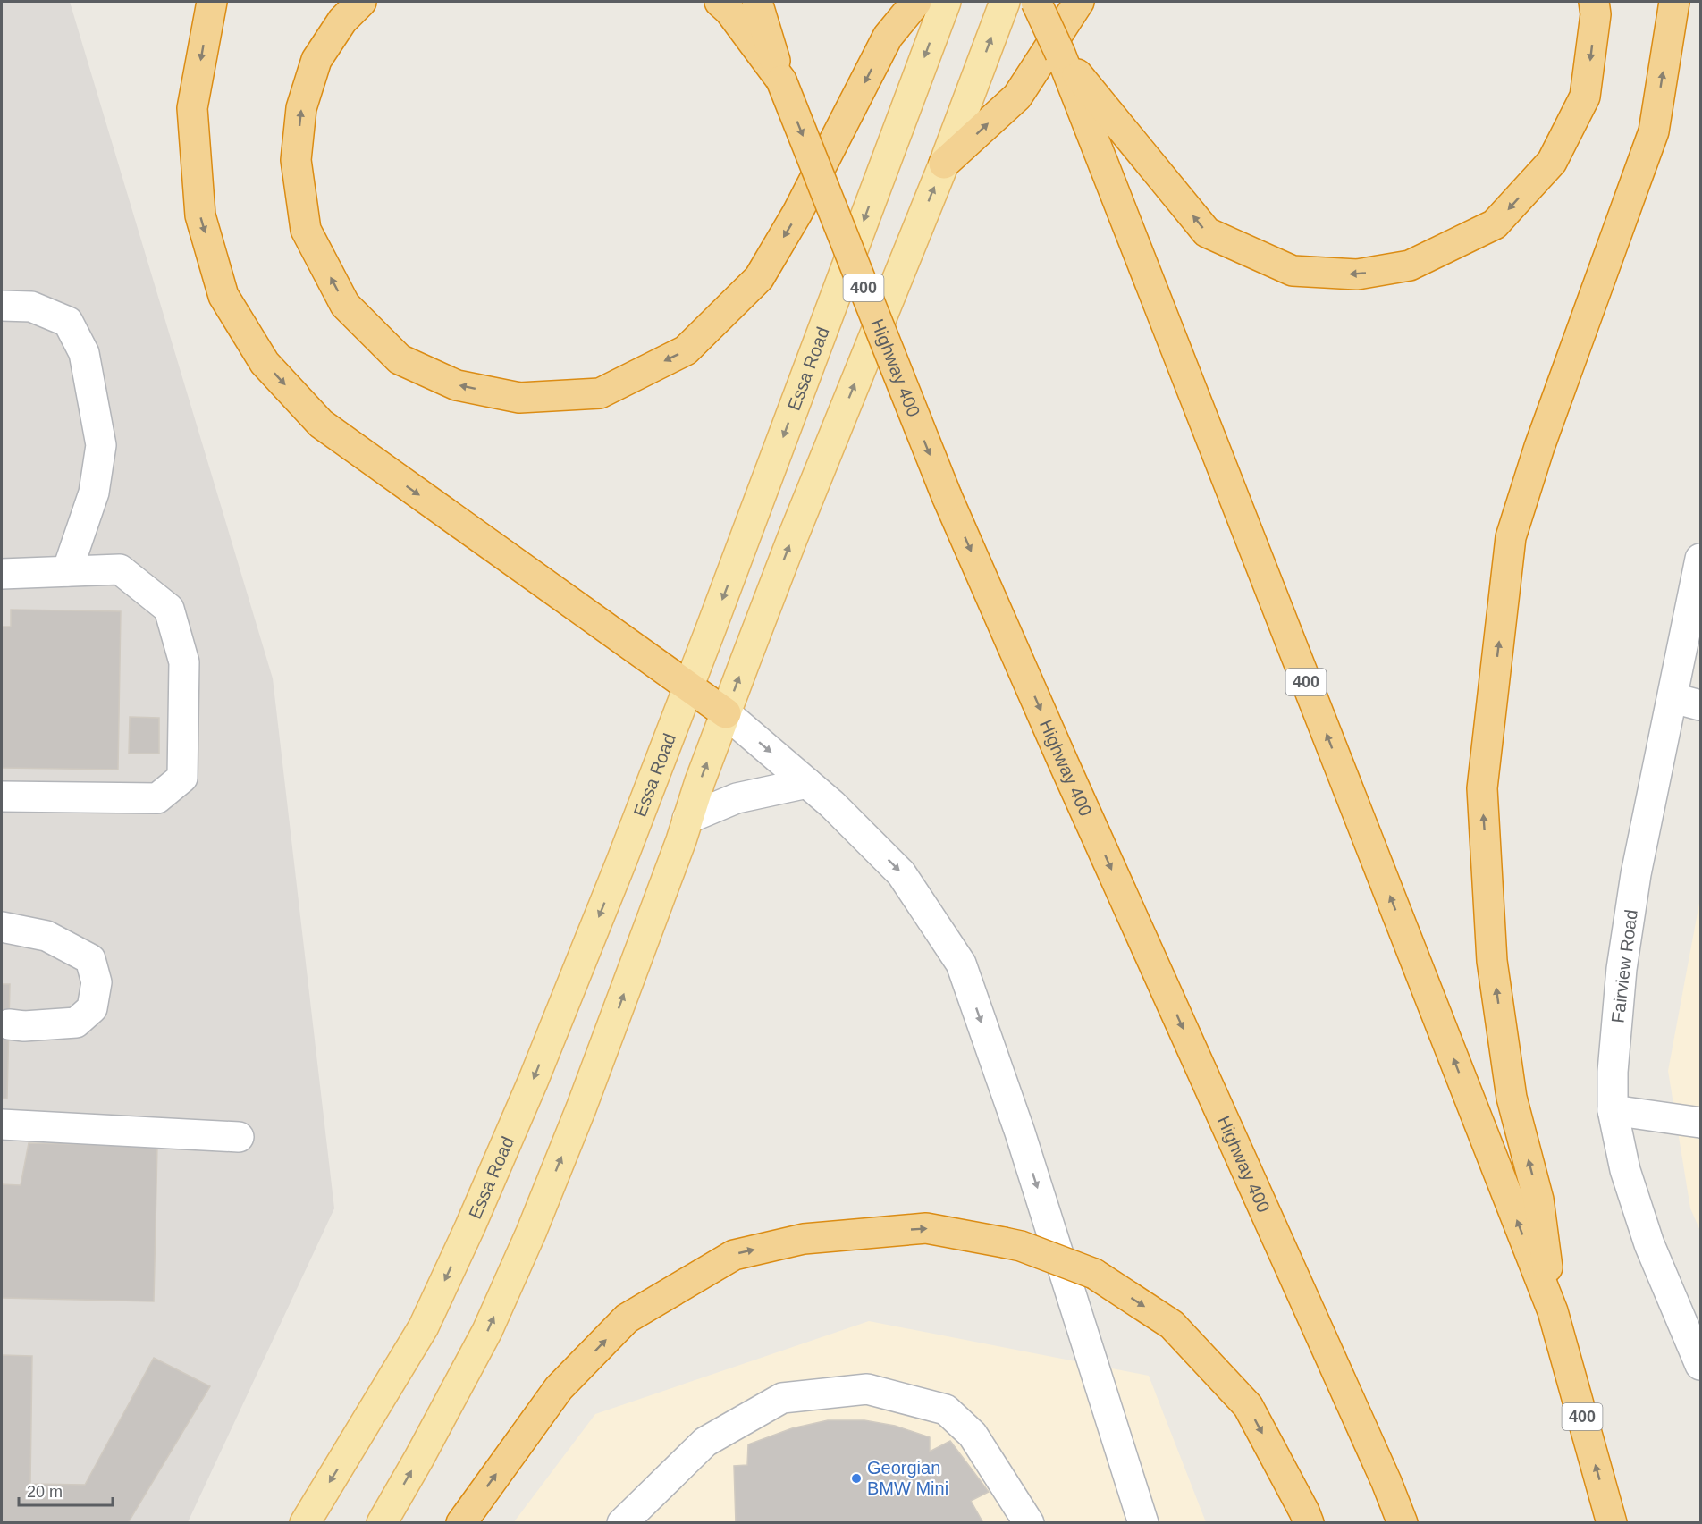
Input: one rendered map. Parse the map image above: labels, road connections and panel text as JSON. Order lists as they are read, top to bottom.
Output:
{
  "streets": {
    "highway": ["400", "Highway 400"],
    "main road": ["Essa Road"],
    "street": ["Fairview Road"]
  },
  "places": ["Georgian BMW Mini"],
  "scale_bar": "20 m"
}
